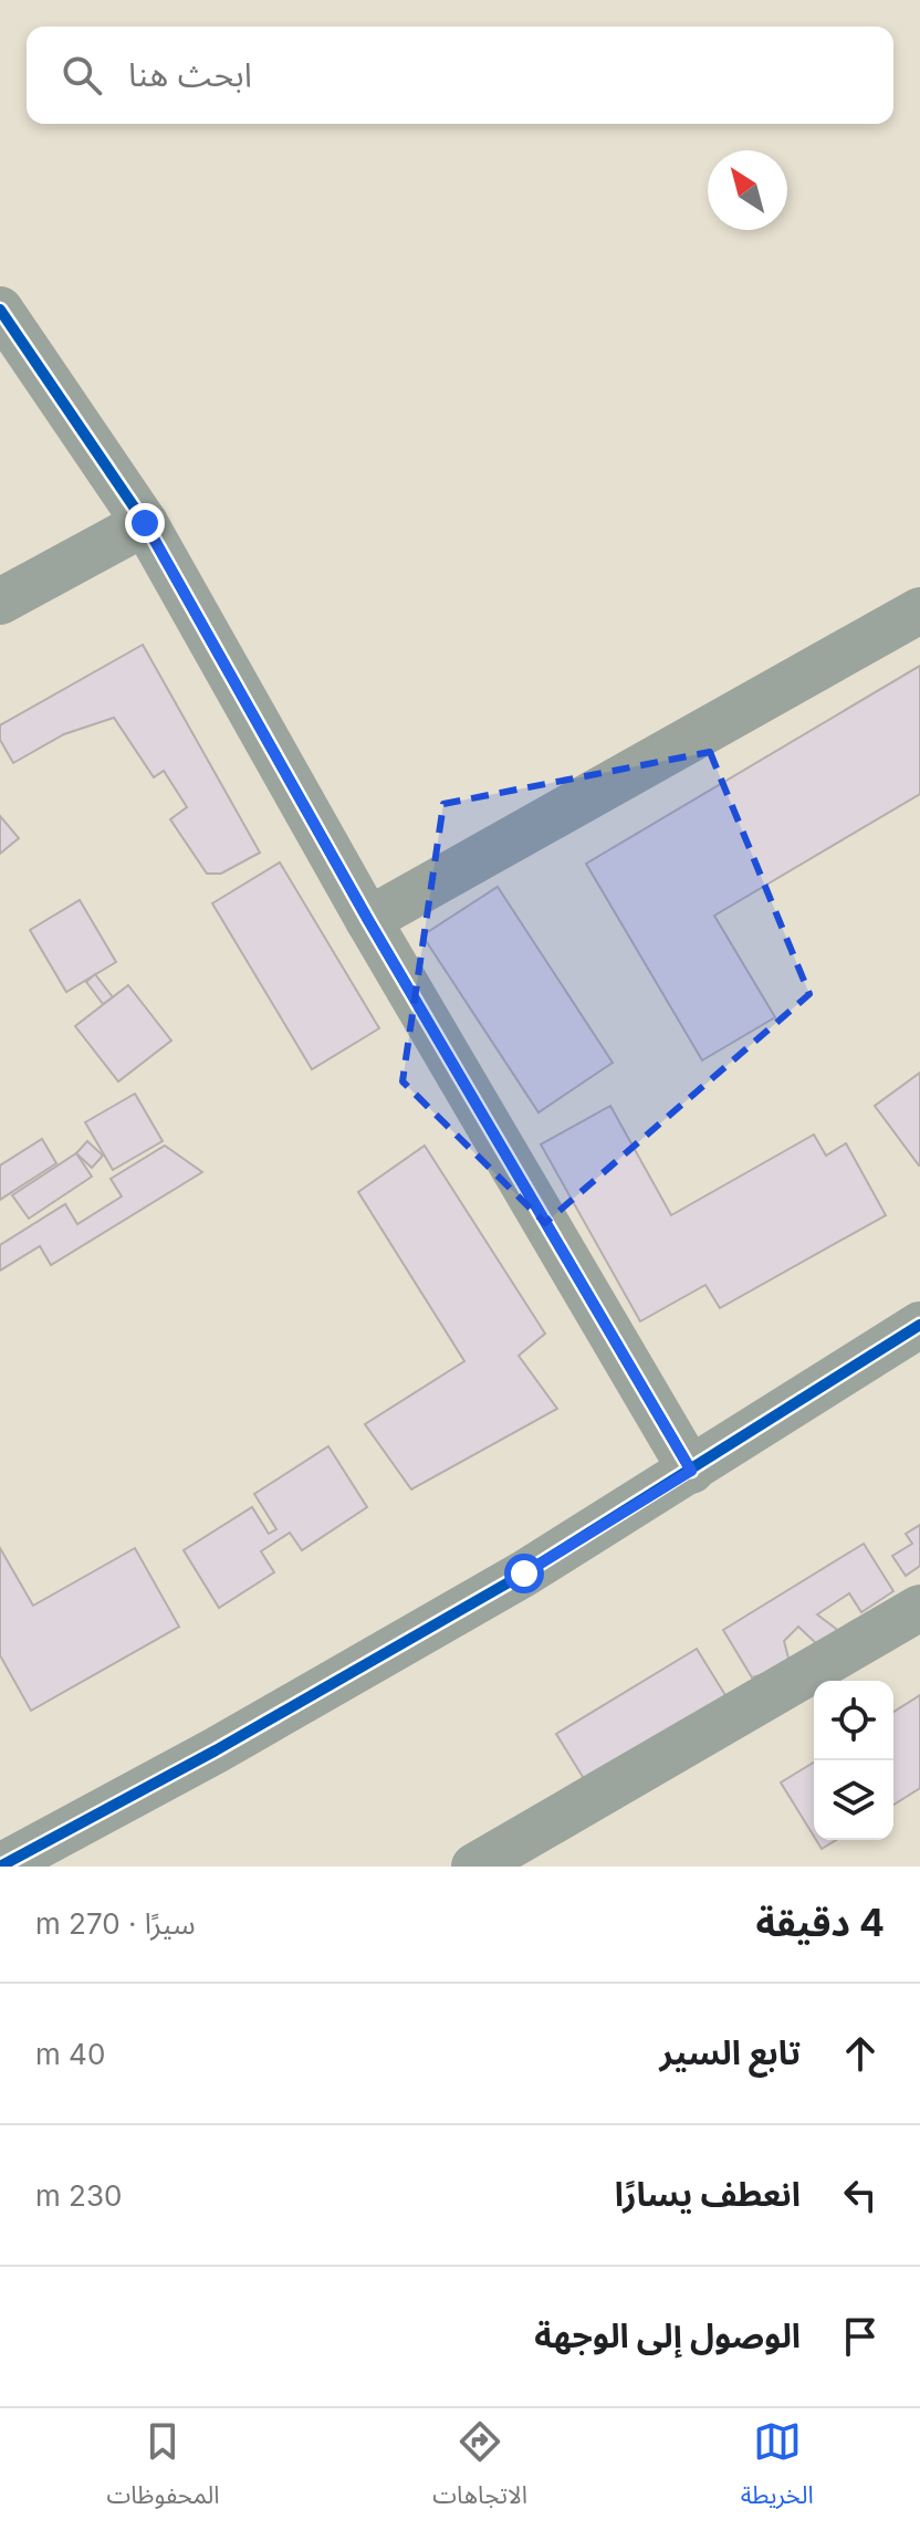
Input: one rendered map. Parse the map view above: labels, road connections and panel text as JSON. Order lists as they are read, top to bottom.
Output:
{
  "north": "top left",
  "page": {
    "search": "ابحث هنا",
    "heading": ["4 دقيقة", "سيرًا · 270 m"],
    "list": [
      ["تابع السير", "40 m"],
      ["انعطف يسارًا", "230 m"],
      "الوصول إلى الوجهة"
    ],
    "nav": ["الخريطة", "الاتجاهات", "المحفوظات"]
  }
}
